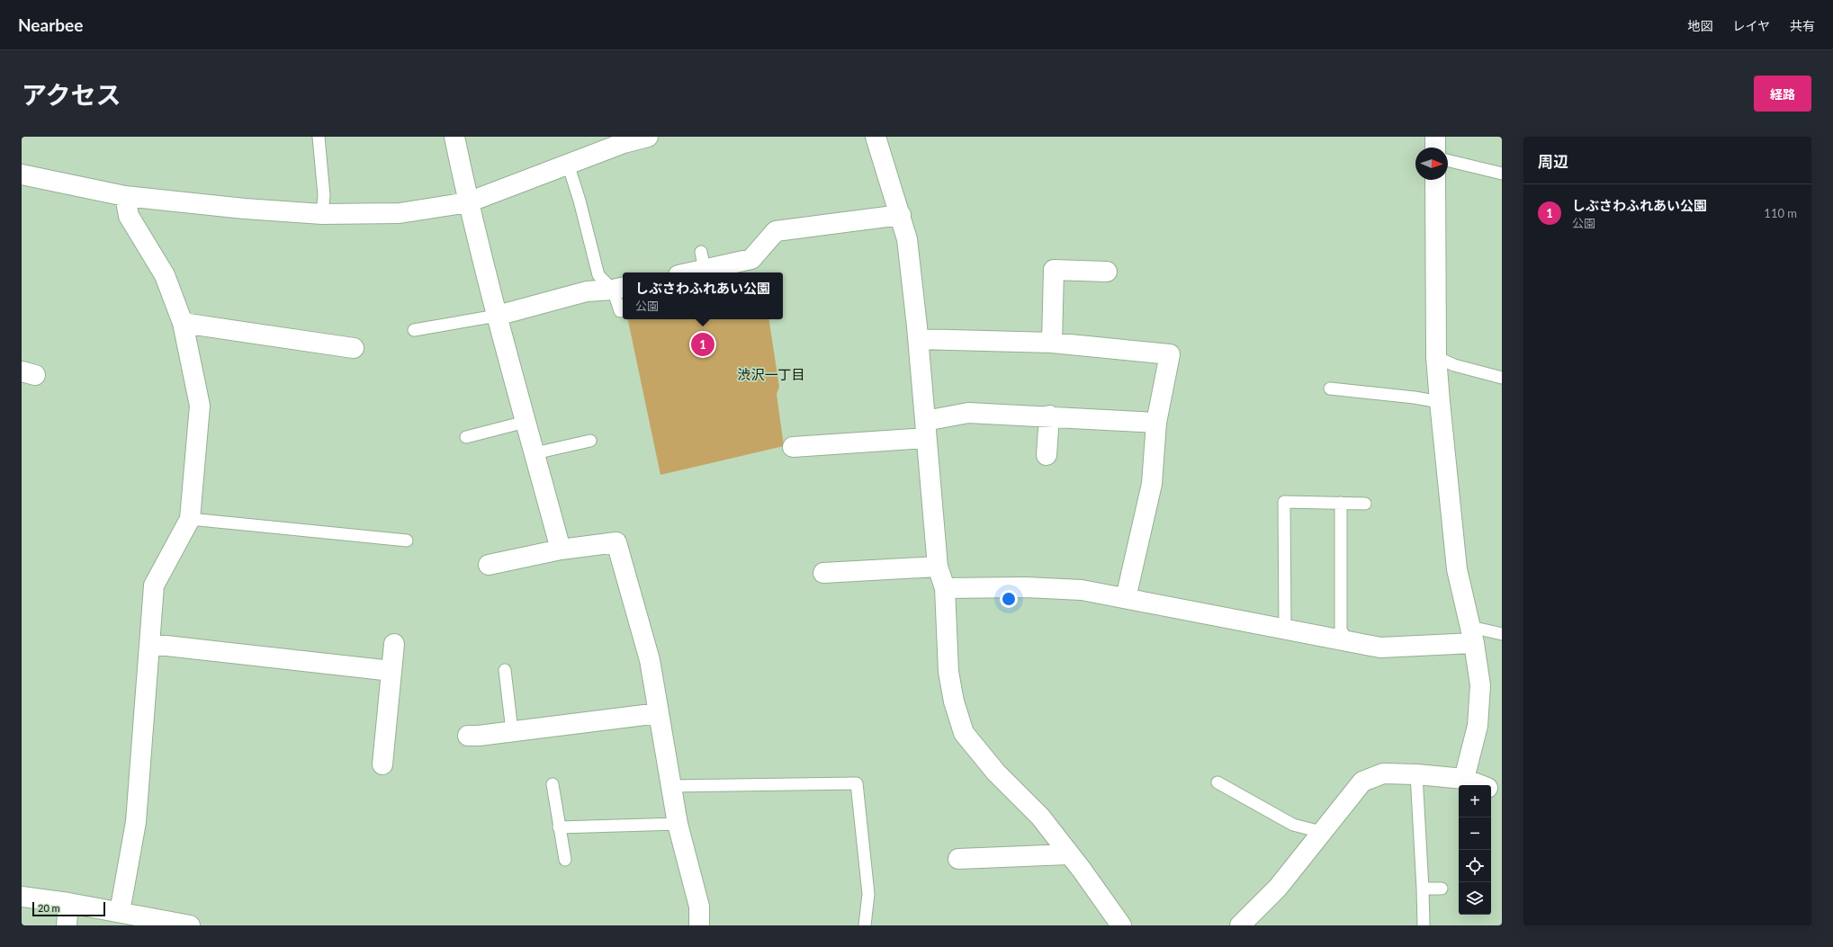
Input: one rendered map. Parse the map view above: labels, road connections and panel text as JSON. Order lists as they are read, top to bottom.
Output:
{
  "districts": ["渋沢一丁目"],
  "scale_bar": "20 m",
  "north": "right",
  "page": {
    "header": "Nearbee",
    "nav": ["地図", "レイヤ", "共有"],
    "title": "アクセス",
    "buttons": "経路",
    "heading": "周辺",
    "list": [
      {
        "mark": "1",
        "name": "しぶさわふれあい公園",
        "note": "公園",
        "value": "110 m"
      }
    ],
    "popup": ["しぶさわふれあい公園", "公園"],
    "pins": "1",
    "map_buttons": ["+", "−"],
    "scale": "20 m"
  }
}
